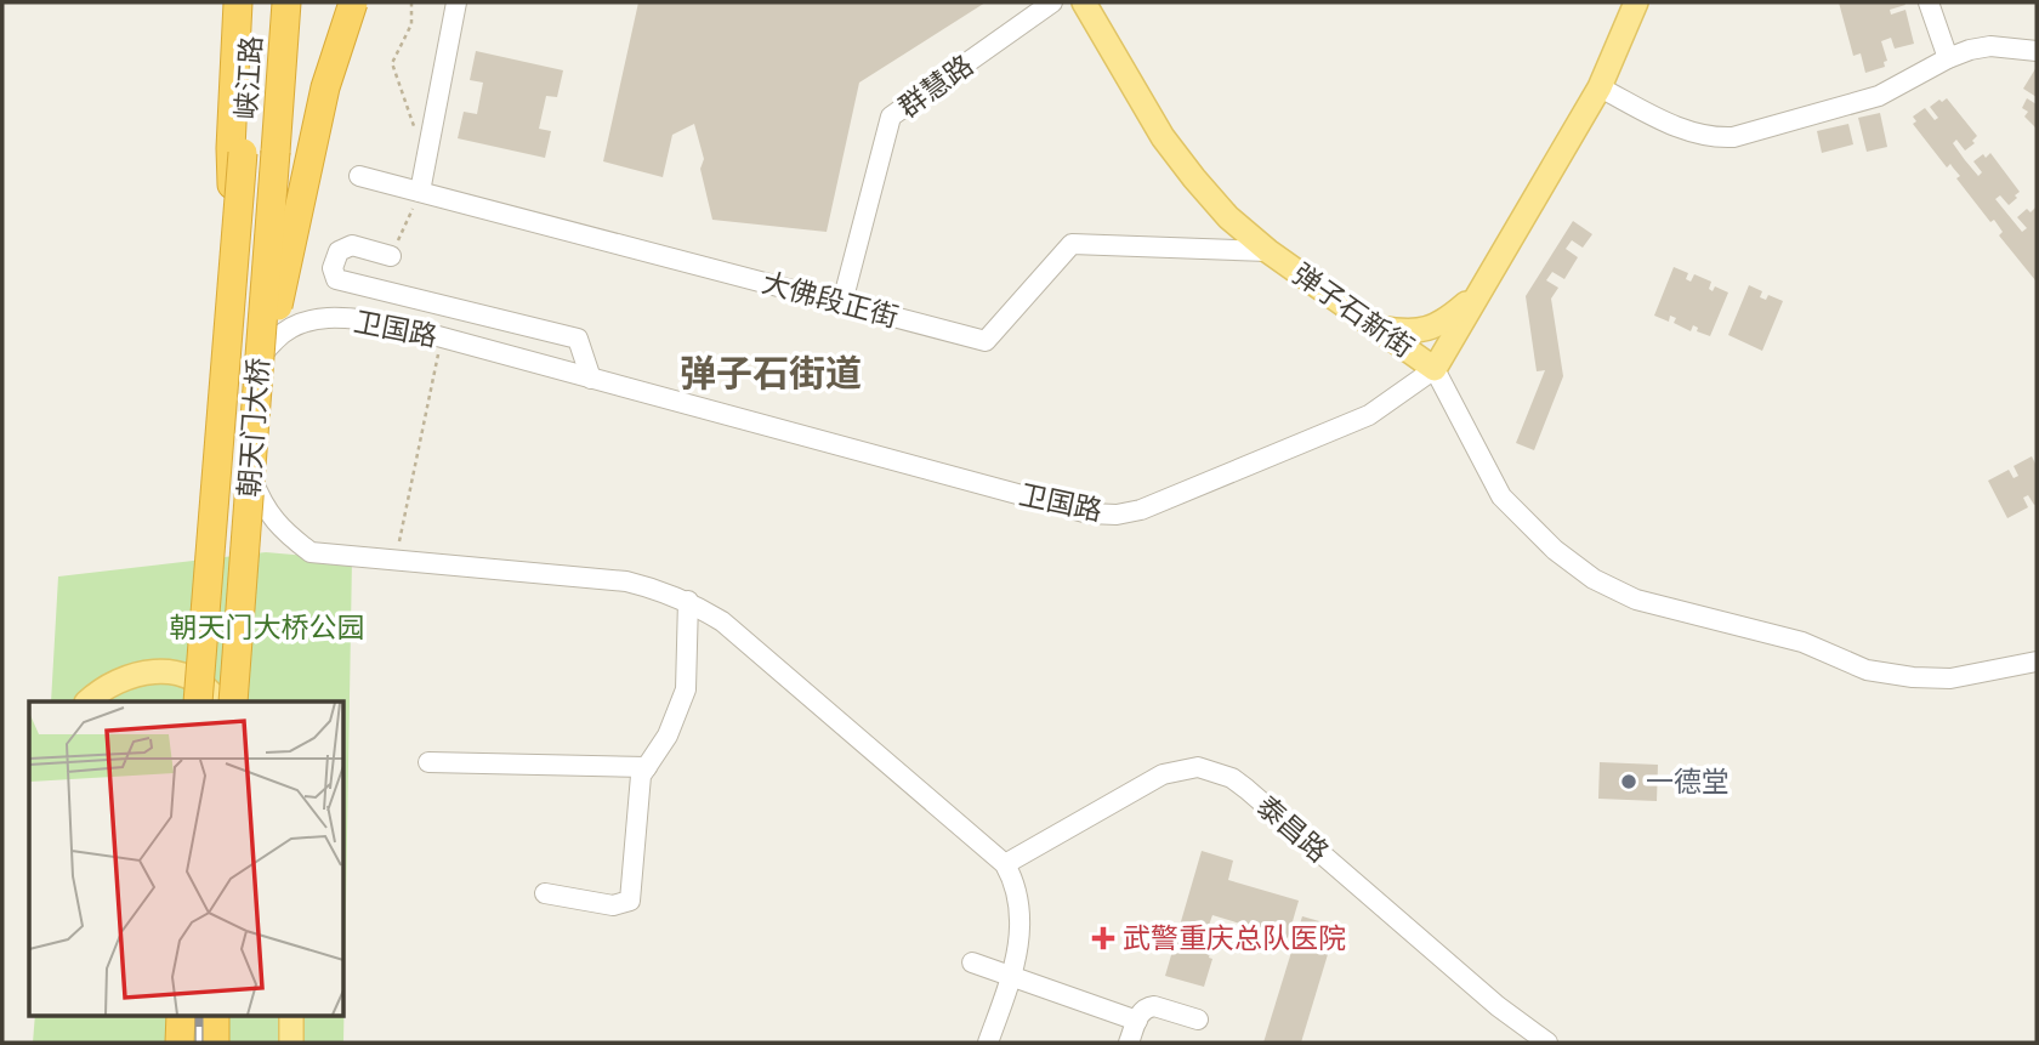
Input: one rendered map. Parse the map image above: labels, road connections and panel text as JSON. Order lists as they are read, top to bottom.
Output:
{
  "streets": {
    "highway": ["峡江路", "朝天门大桥"],
    "main road": ["弹子石新街"],
    "street": [
      "群慧路",
      "大佛段正街",
      "卫国路",
      "泰昌路"
    ]
  },
  "crossings": [
    ["峡江路", "朝天门大桥"],
    ["群慧路", "大佛段正街"],
    ["大佛段正街", "弹子石新街"],
    ["弹子石新街", "卫国路"],
    ["卫国路", "泰昌路"]
  ],
  "districts": ["弹子石街道"],
  "parks": ["朝天门大桥公园"],
  "places": {
    "other": ["一德堂"],
    "health": ["武警重庆总队医院"]
  }
}
